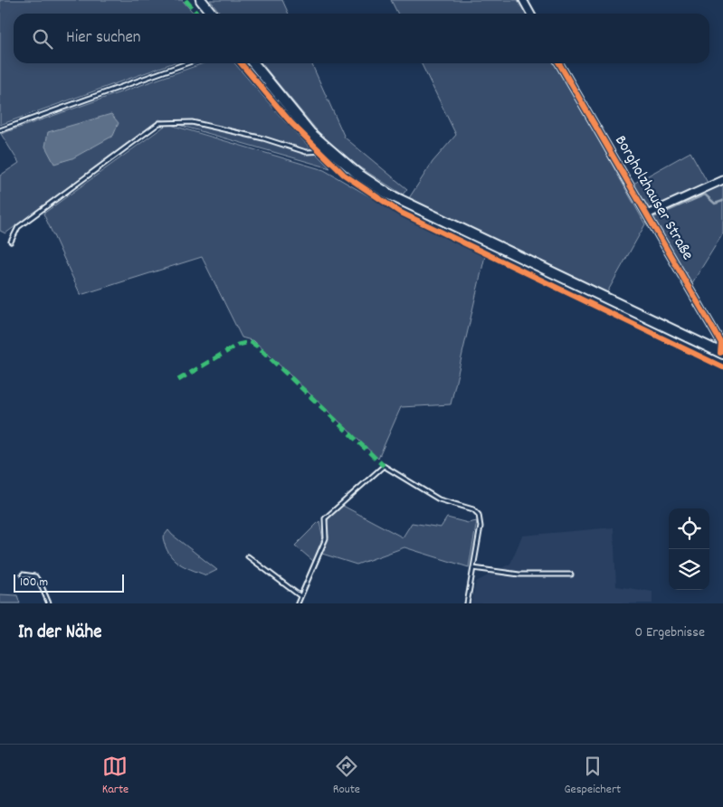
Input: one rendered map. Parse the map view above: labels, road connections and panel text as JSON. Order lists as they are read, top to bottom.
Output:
{
  "streets": {
    "main road": ["Borgholzhauser Straße"]
  },
  "scale_bar": "100 m",
  "page": {
    "search": "Hier suchen",
    "scale": "100 m",
    "heading": ["In der Nähe", "0 Ergebnisse"],
    "nav": ["Karte", "Route", "Gespeichert"]
  }
}
